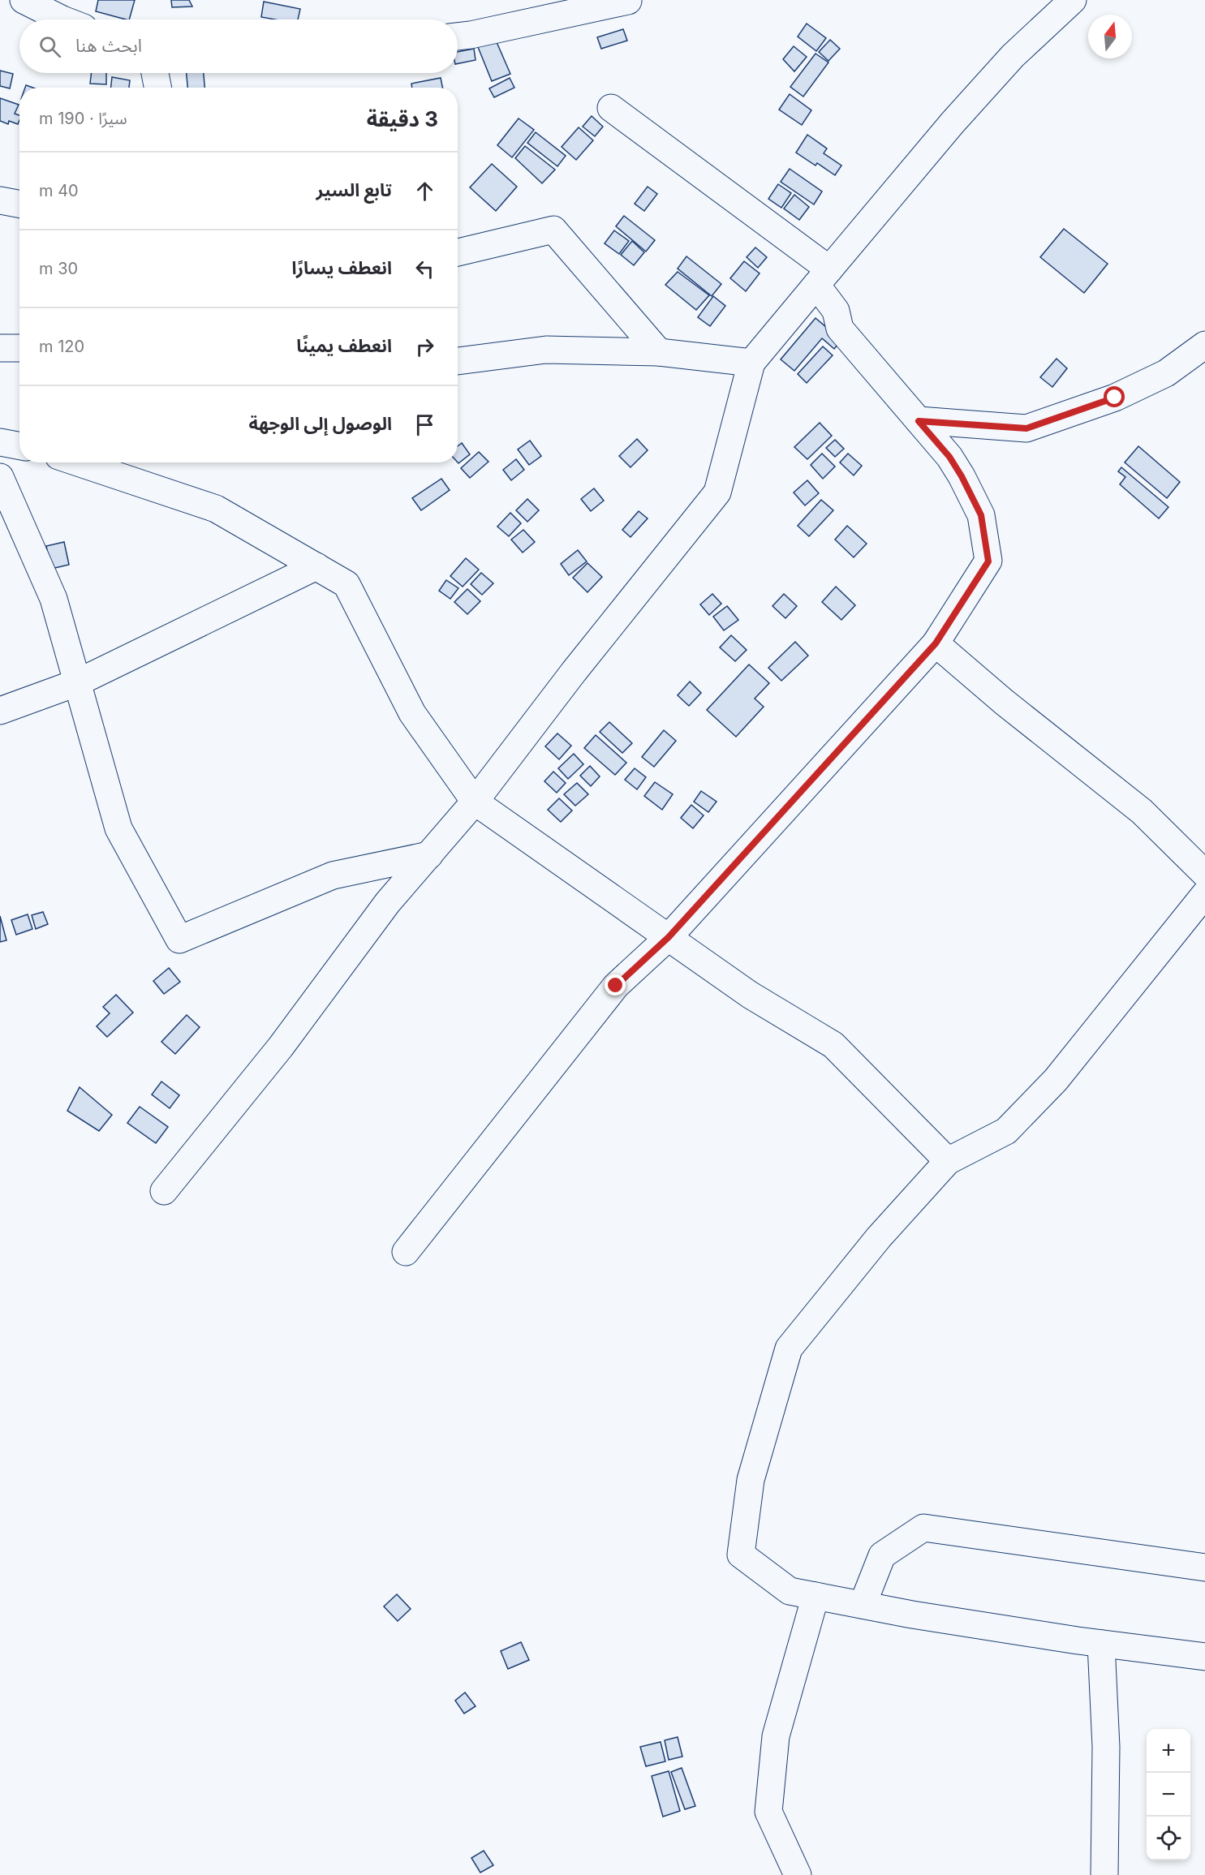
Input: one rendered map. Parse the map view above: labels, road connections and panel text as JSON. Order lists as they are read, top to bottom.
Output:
{
  "north": "top",
  "page": {
    "search": "ابحث هنا",
    "heading": ["3 دقيقة", "سيرًا · 190 m"],
    "list": [
      ["تابع السير", "40 m"],
      ["انعطف يسارًا", "30 m"],
      ["انعطف يمينًا", "120 m"],
      "الوصول إلى الوجهة"
    ],
    "map_buttons": ["+", "−"]
  }
}
